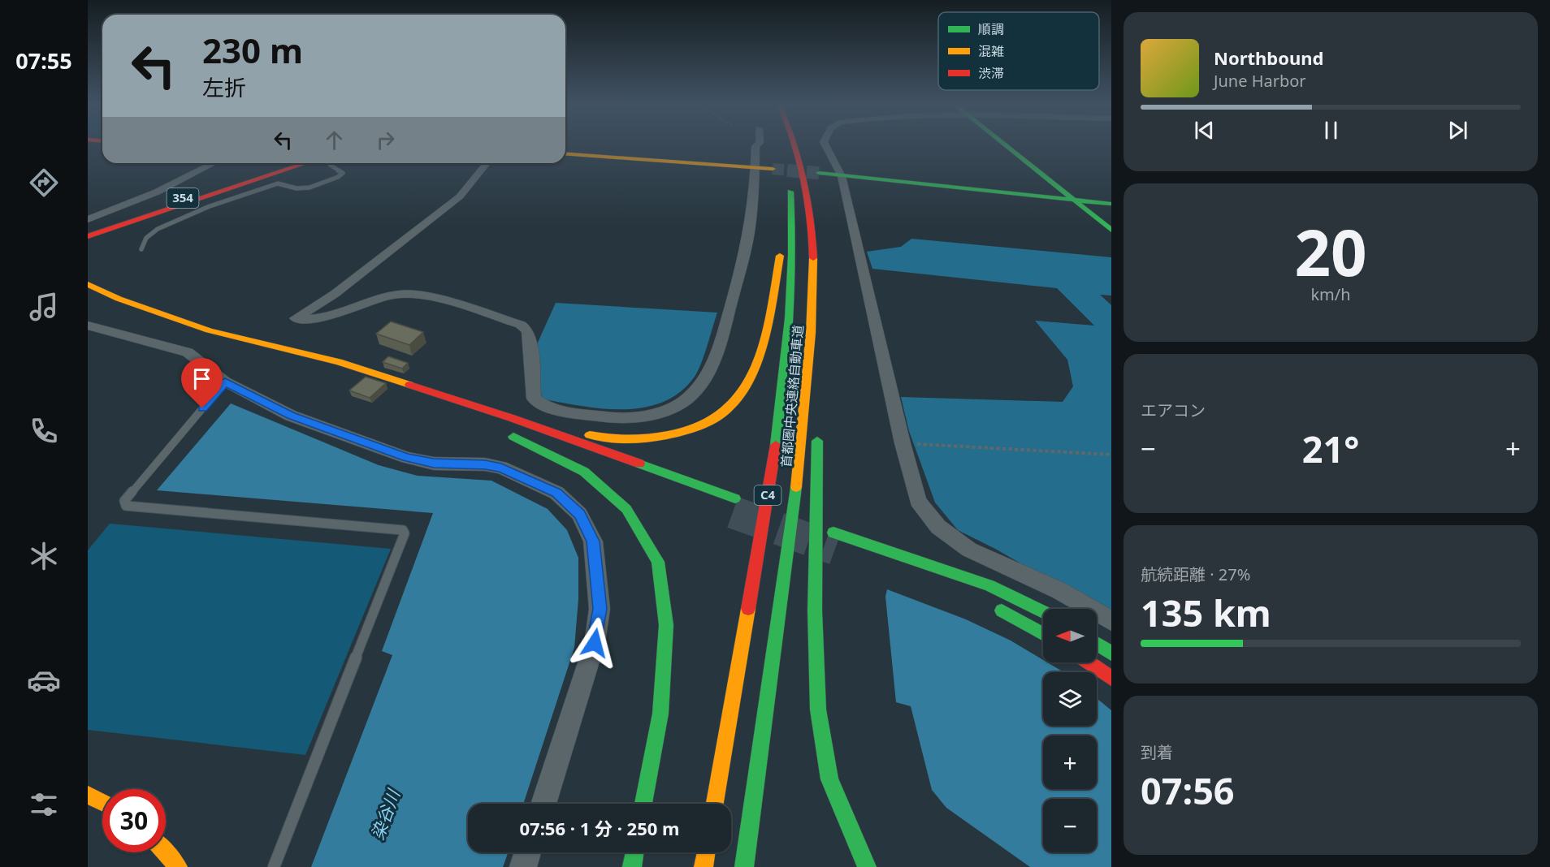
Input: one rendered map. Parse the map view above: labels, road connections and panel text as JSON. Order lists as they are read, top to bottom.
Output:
{
  "streets": {
    "main road": ["354", "首都圏中央連絡自動車道", "C4"]
  },
  "water": ["染谷川"],
  "legend": ["順調", "混雑", "渋滞"],
  "north": "left",
  "page": {
    "tabs": "07:55",
    "turn": ["230 m", "左折"],
    "song": ["Northbound", "June Harbor"],
    "tile": [
      ["20", "km/h"],
      "エアコン",
      ["航続距離 · 27%", "135 km"],
      ["到着", "07:56"]
    ],
    "heat": ["−", "21°", "+"],
    "map_buttons": ["+", "−"],
    "limit": "30",
    "trip": "07:56 · 1 分 · 250 m"
  }
}
